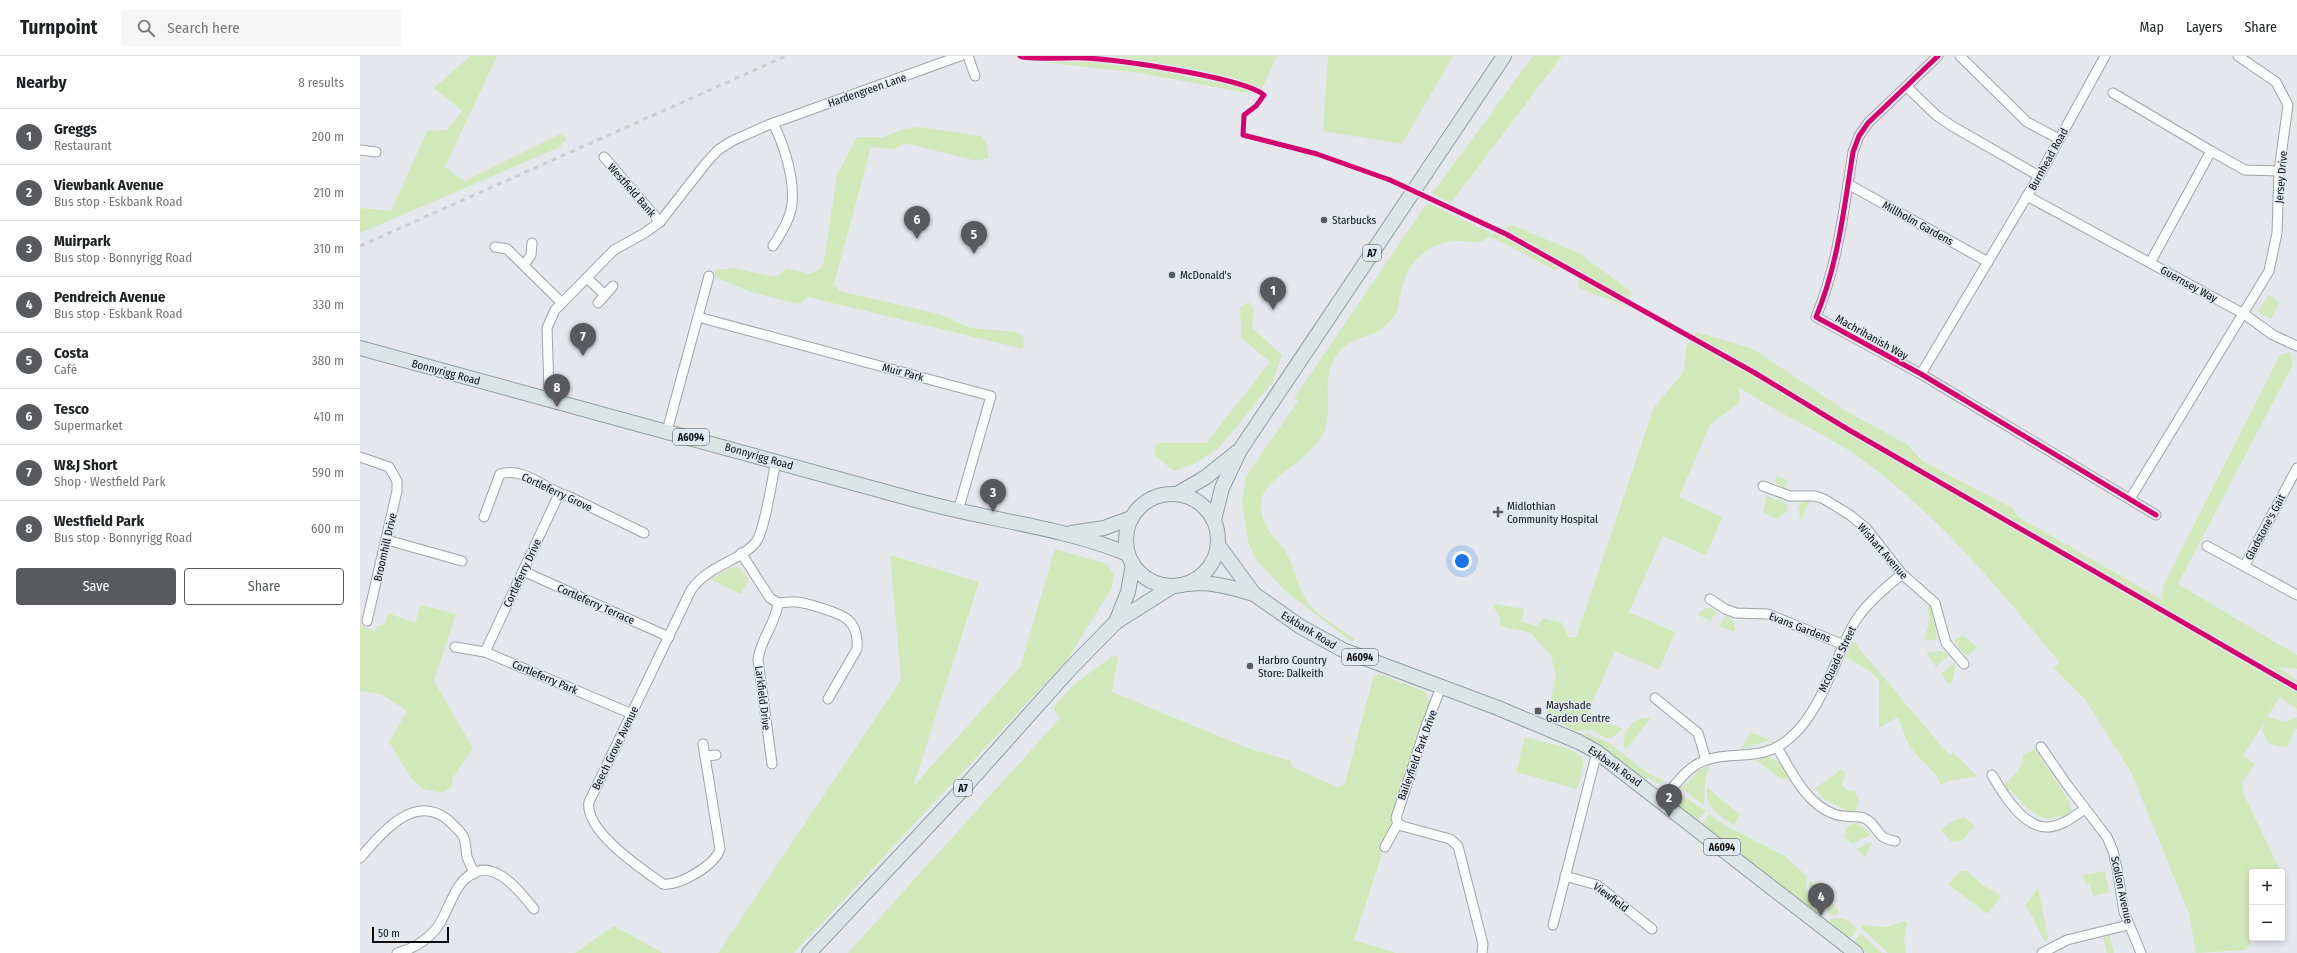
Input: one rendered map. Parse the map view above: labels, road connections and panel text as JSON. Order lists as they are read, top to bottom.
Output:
{
  "streets": {
    "main road": [
      "A7",
      "Bonnyrigg Road",
      "A6094",
      "Eskbank Road"
    ],
    "street": [
      "Hardengreen Lane",
      "Burnhead Road",
      "Jersey Drive",
      "Westfield Bank",
      "Millholm Gardens",
      "Guernsey Way",
      "Machrihanish Way",
      "Muir Park",
      "Cortleferry Grove",
      "Gladstone's Gait",
      "Broomhill Drive",
      "Wishart Avenue",
      "Cortleferry Drive",
      "Cortleferry Terrace",
      "Evans Gardens",
      "McQuade Street",
      "Cortleferry Park",
      "Larkfield Drive",
      "Beech Grove Avenue",
      "Baileyfield Park Drive",
      "Scollon Avenue",
      "Viewfield"
    ]
  },
  "crossings": [
    ["Hardengreen Lane", "Westfield Bank"],
    ["Hardengreen Lane", "Bonnyrigg Road"],
    ["Burnhead Road", "Millholm Gardens"],
    ["Burnhead Road", "Guernsey Way"],
    ["Burnhead Road", "Machrihanish Way"],
    ["Jersey Drive", "Guernsey Way"],
    ["Jersey Drive", "Machrihanish Way"],
    ["Millholm Gardens", "Machrihanish Way"],
    ["A7", "Bonnyrigg Road"],
    ["A7", "Eskbank Road"],
    ["Bonnyrigg Road", "Muir Park"],
    ["Bonnyrigg Road", "Eskbank Road"],
    ["Bonnyrigg Road", "Beech Grove Avenue"],
    ["Cortleferry Grove", "Cortleferry Drive"],
    ["Wishart Avenue", "McQuade Street"],
    ["Cortleferry Drive", "Cortleferry Terrace"],
    ["Cortleferry Drive", "Cortleferry Park"],
    ["Cortleferry Terrace", "Beech Grove Avenue"],
    ["Evans Gardens", "McQuade Street"],
    ["Eskbank Road", "McQuade Street"],
    ["Eskbank Road", "Baileyfield Park Drive"],
    ["Cortleferry Park", "Beech Grove Avenue"]
  ],
  "places": {
    "other": ["Starbucks", "McDonald's", "Harbro Country Store: Dalkeith"],
    "health": ["Midlothian Community Hospital"],
    "transit": ["Mayshade Garden Centre"]
  },
  "scale_bar": "50 m",
  "page": {
    "header": "Turnpoint",
    "search": "Search here",
    "nav": ["Map", "Layers", "Share"],
    "heading": ["Nearby", "8 results"],
    "list": [
      {
        "mark": "1",
        "name": "Greggs",
        "note": "Restaurant",
        "value": "200 m"
      },
      {
        "mark": "2",
        "name": "Viewbank Avenue",
        "note": "Bus stop · Eskbank Road",
        "value": "210 m"
      },
      {
        "mark": "3",
        "name": "Muirpark",
        "note": "Bus stop · Bonnyrigg Road",
        "value": "310 m"
      },
      {
        "mark": "4",
        "name": "Pendreich Avenue",
        "note": "Bus stop · Eskbank Road",
        "value": "330 m"
      },
      {
        "mark": "5",
        "name": "Costa",
        "note": "Café",
        "value": "380 m"
      },
      {
        "mark": "6",
        "name": "Tesco",
        "note": "Supermarket",
        "value": "410 m"
      },
      {
        "mark": "7",
        "name": "W&J Short",
        "note": "Shop · Westfield Park",
        "value": "590 m"
      },
      {
        "mark": "8",
        "name": "Westfield Park",
        "note": "Bus stop · Bonnyrigg Road",
        "value": "600 m"
      }
    ],
    "pins": [
      "6",
      "5",
      "1",
      "7",
      "8",
      "3",
      "2",
      "4"
    ],
    "buttons": ["Save", "Share"],
    "map_buttons": ["+", "−"],
    "scale": "50 m"
  }
}
